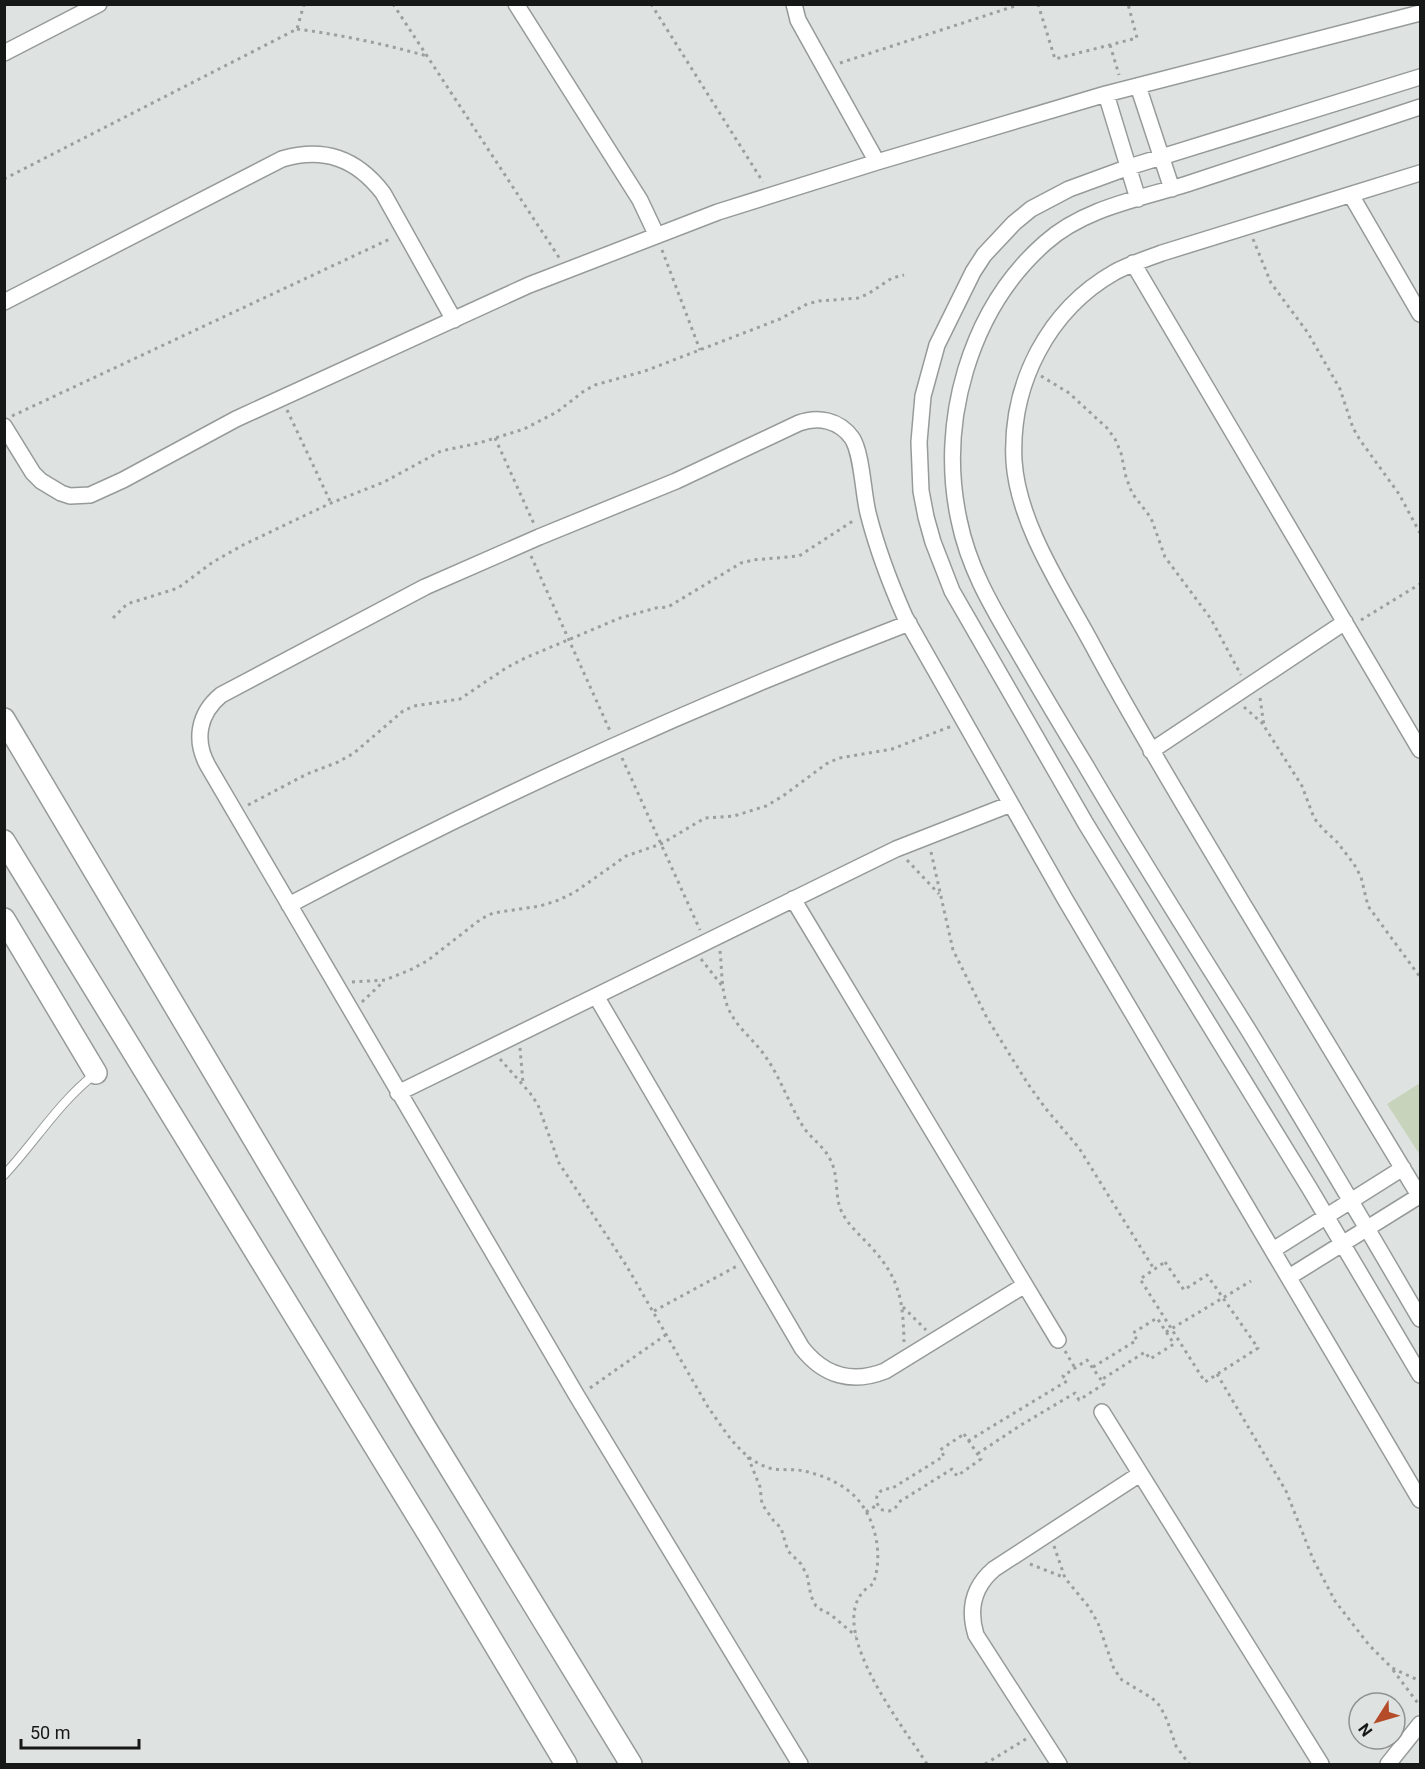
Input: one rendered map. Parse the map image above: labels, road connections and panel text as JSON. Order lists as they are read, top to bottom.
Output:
{
  "scale_bar": "50 m",
  "north": "bottom left"
}
